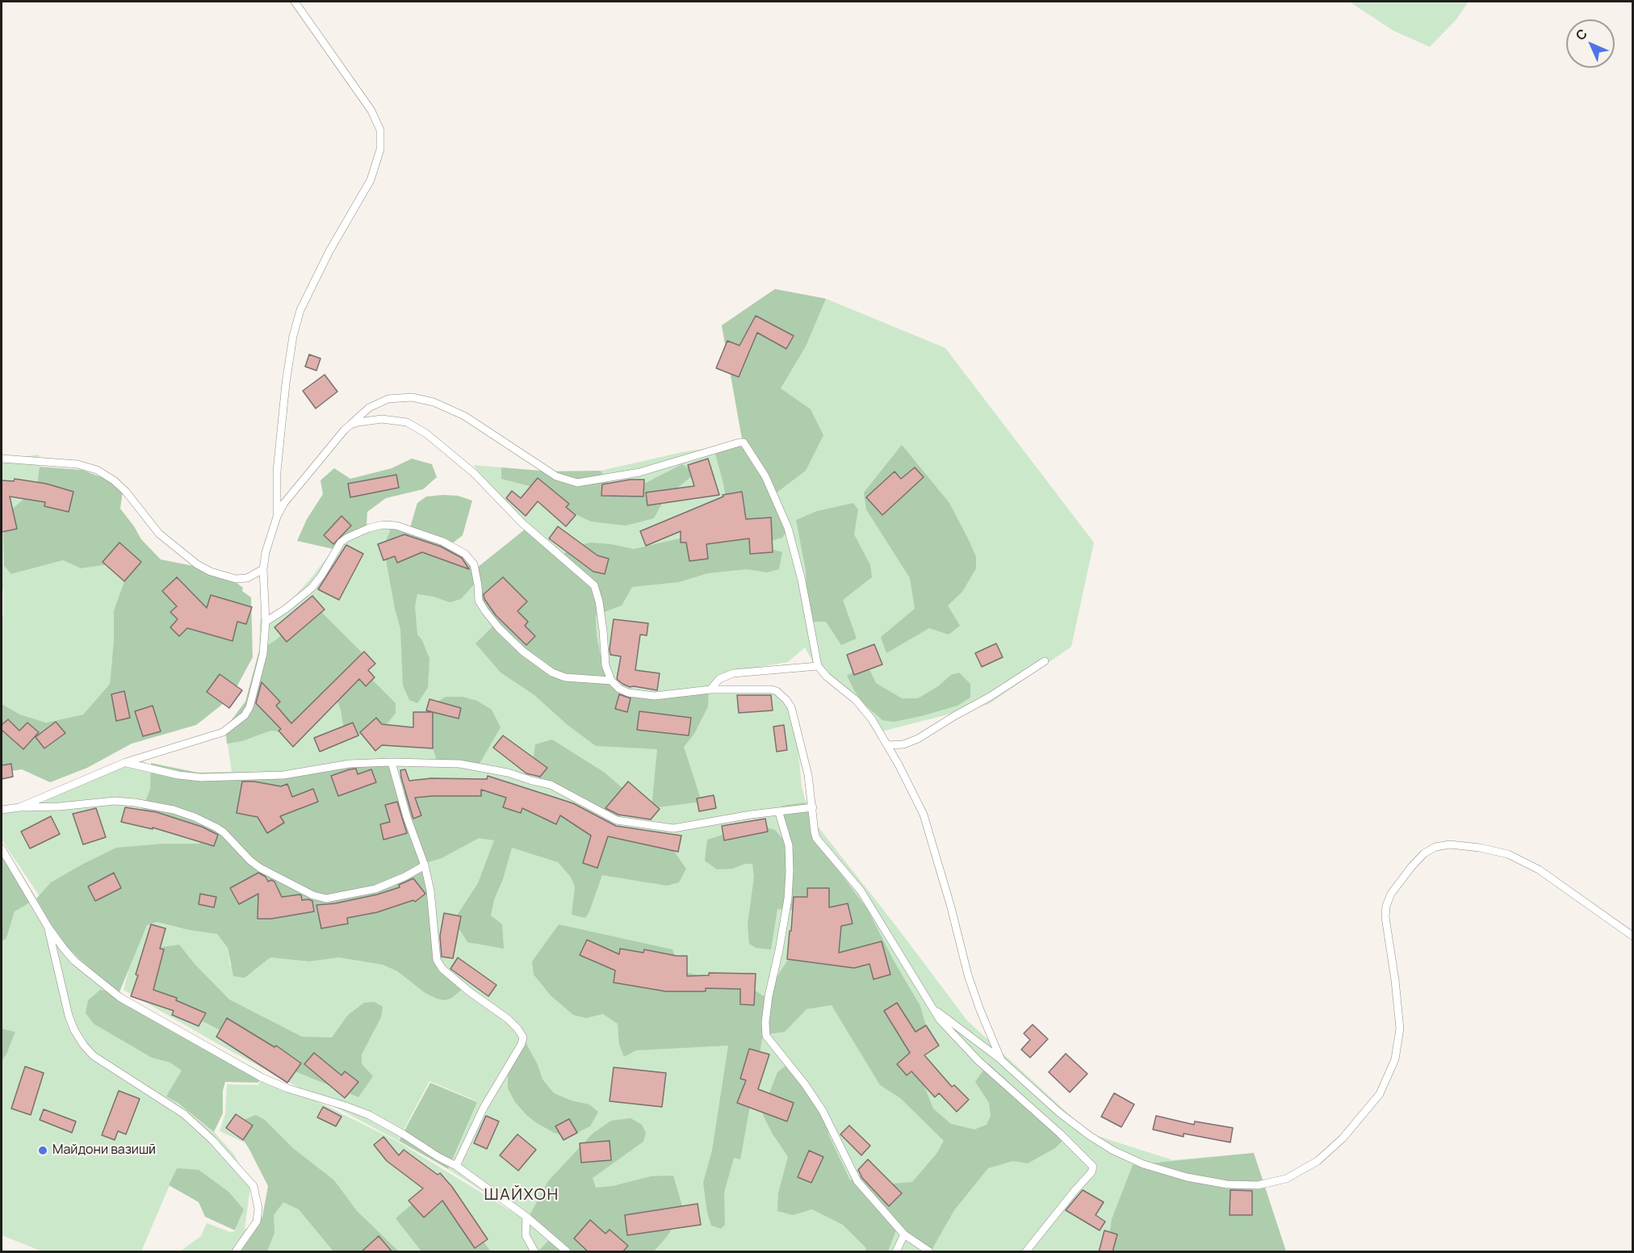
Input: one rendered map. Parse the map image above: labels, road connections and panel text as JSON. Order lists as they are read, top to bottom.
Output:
{
  "districts": ["ШАЙХОН"],
  "places": ["Майдони вазишӣ"],
  "north": "top left"
}
